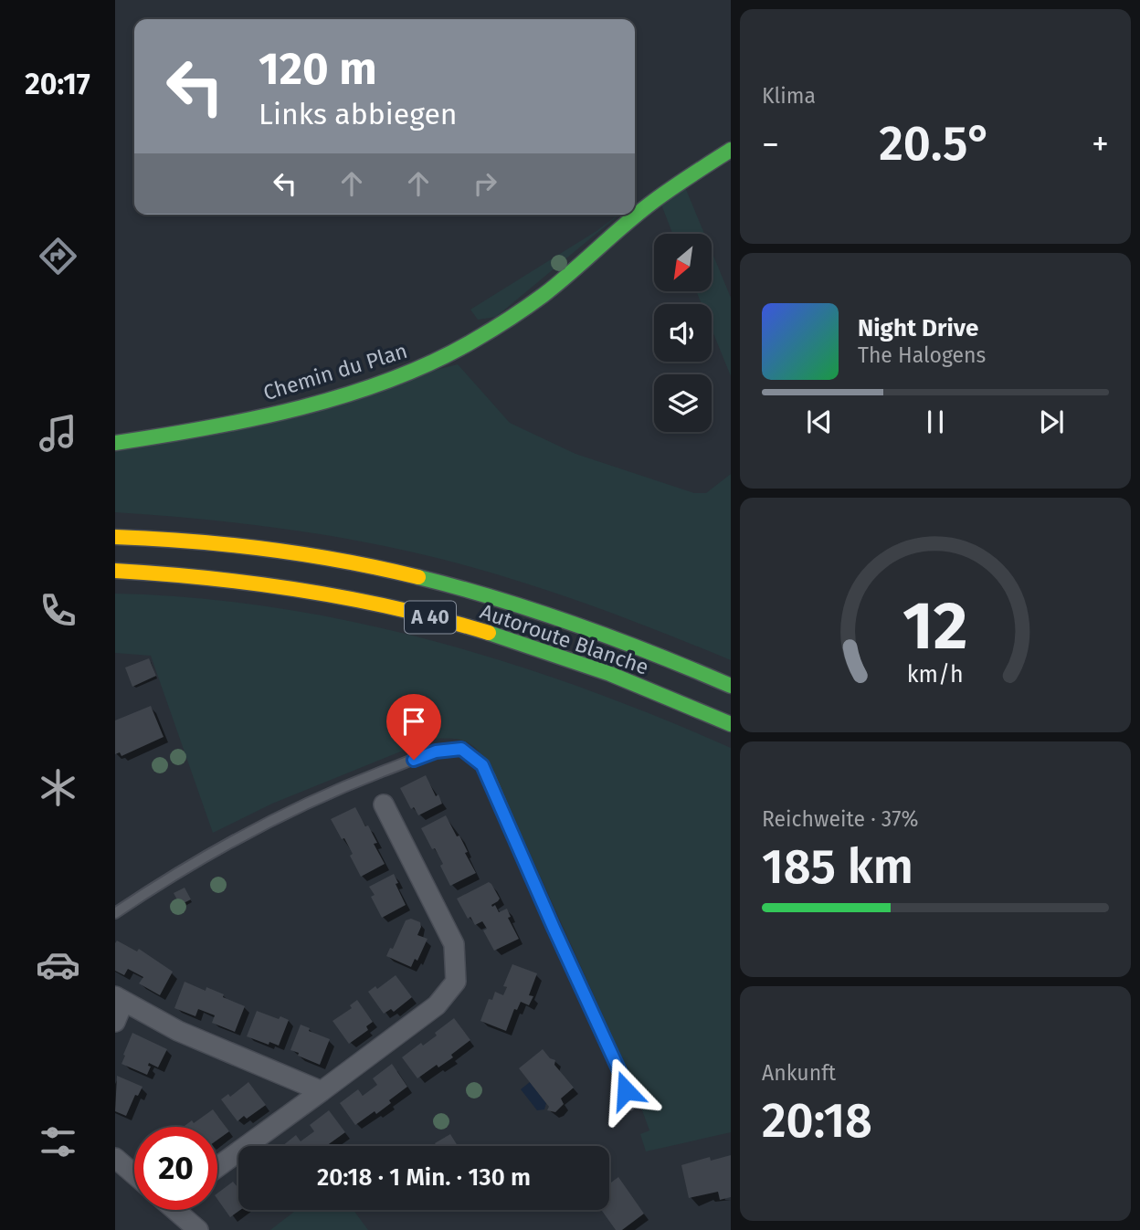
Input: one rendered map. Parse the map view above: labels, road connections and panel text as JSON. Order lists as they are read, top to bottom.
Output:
{
  "streets": {
    "main road": ["Chemin du Plan", "A 40", "Autoroute Blanche"]
  },
  "north": "bottom left",
  "page": {
    "tabs": "20:17",
    "tile": [
      "Klima",
      ["Reichweite · 37%", "185 km"],
      ["Ankunft", "20:18"]
    ],
    "turn": ["120 m", "Links abbiegen"],
    "heat": ["−", "20.5°", "+"],
    "song": ["Night Drive", "The Halogens"],
    "limit": "20",
    "trip": "20:18 · 1 Min. · 130 m",
    "gauge": ["12", "km/h"]
  }
}
